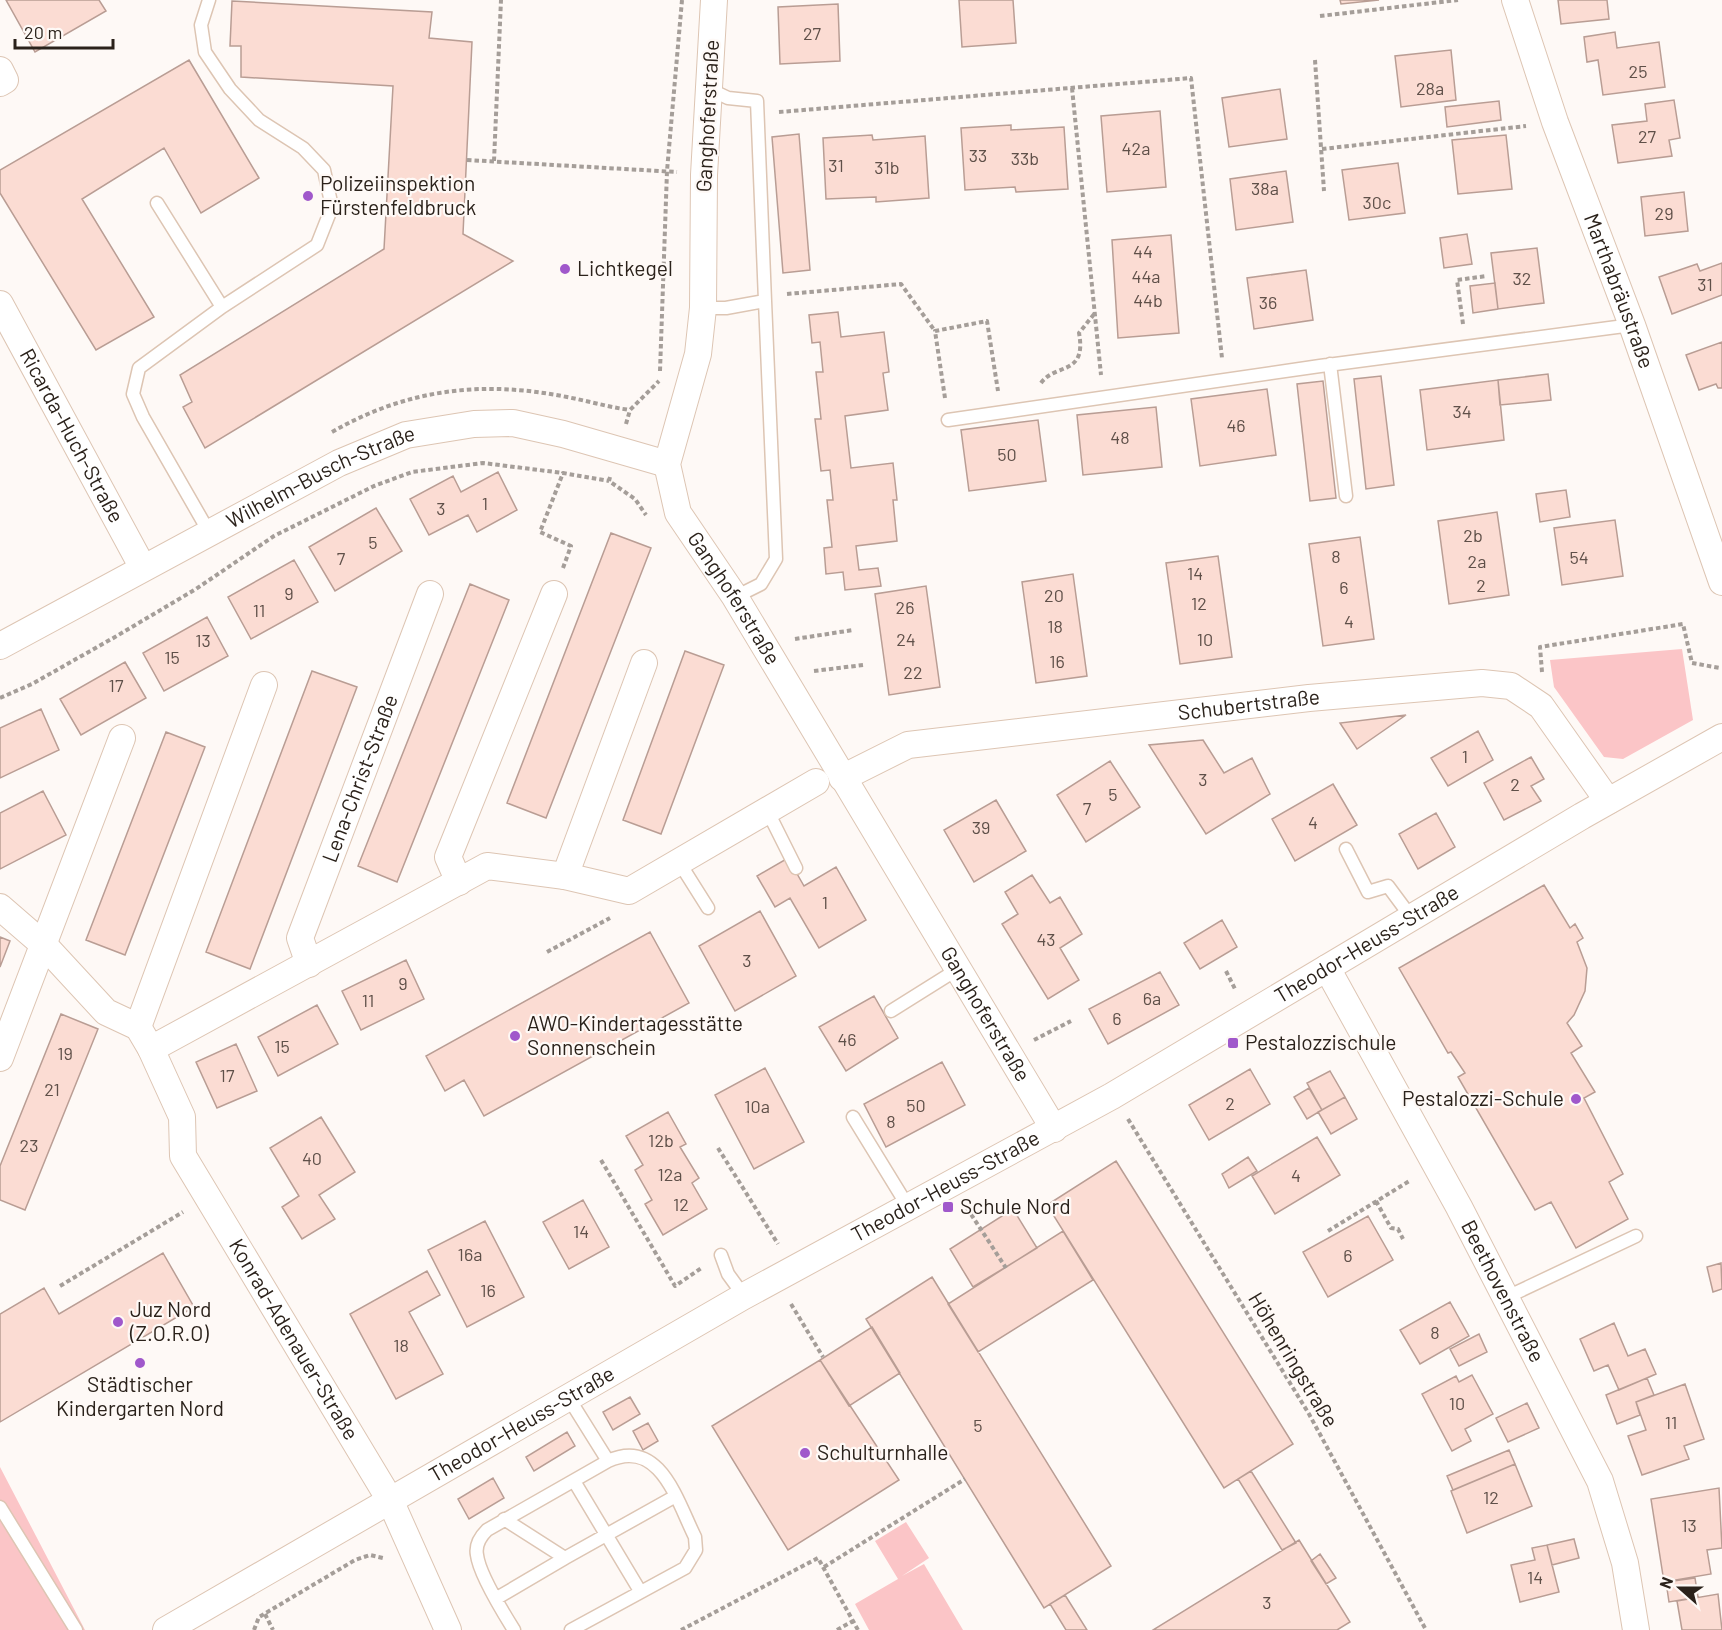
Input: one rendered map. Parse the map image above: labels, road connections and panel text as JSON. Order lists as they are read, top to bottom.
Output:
{
  "streets": {
    "street": [
      "Ganghoferstraße",
      "Marthabräustraße",
      "Ricarda-Huch-Straße",
      "Wilhelm-Busch-Straße",
      "Schubertstraße",
      "Lena-Christ-Straße",
      "Theodor-Heuss-Straße",
      "Beethovenstraße",
      "Konrad-Adenauer-Straße"
    ],
    "path": ["Höhenringstraße"]
  },
  "crossings": [
    ["Ganghoferstraße", "Wilhelm-Busch-Straße"],
    ["Ganghoferstraße", "Schubertstraße"],
    ["Ganghoferstraße", "Theodor-Heuss-Straße"],
    ["Ricarda-Huch-Straße", "Wilhelm-Busch-Straße"],
    ["Schubertstraße", "Theodor-Heuss-Straße"],
    ["Theodor-Heuss-Straße", "Beethovenstraße"],
    ["Theodor-Heuss-Straße", "Konrad-Adenauer-Straße"]
  ],
  "places": {
    "other": [
      "Polizeiinspektion Fürstenfeldbruck",
      "Lichtkegel",
      "AWO-Kindertagesstätte Sonnenschein",
      "Pestalozzi-Schule",
      "Juz Nord (Z.O.R.O)",
      "Städtischer Kindergarten Nord",
      "Schulturnhalle"
    ],
    "transit": ["Pestalozzischule", "Schule Nord"]
  },
  "house_numbers": [
    "27",
    "25",
    "28a",
    "27",
    "42a",
    "33",
    "33b",
    "31",
    "31b",
    "38a",
    "30c",
    "29",
    "44",
    "44a",
    "32",
    "31",
    "44b",
    "36",
    "34",
    "46",
    "48",
    "50",
    "1",
    "3",
    "2b",
    "5",
    "8",
    "54",
    "7",
    "2a",
    "14",
    "2",
    "6",
    "9",
    "20",
    "12",
    "26",
    "11",
    "4",
    "18",
    "24",
    "10",
    "13",
    "15",
    "16",
    "22",
    "17",
    "1",
    "3",
    "2",
    "5",
    "7",
    "4",
    "39",
    "1",
    "43",
    "3",
    "9",
    "6a",
    "11",
    "6",
    "46",
    "15",
    "19",
    "17",
    "21",
    "2",
    "50",
    "10a",
    "8",
    "12b",
    "23",
    "40",
    "12a",
    "4",
    "12",
    "14",
    "16a",
    "6",
    "16",
    "8",
    "18",
    "10",
    "11",
    "5",
    "12",
    "13",
    "14",
    "3"
  ],
  "scale_bar": "20 m",
  "north": "left"
}
